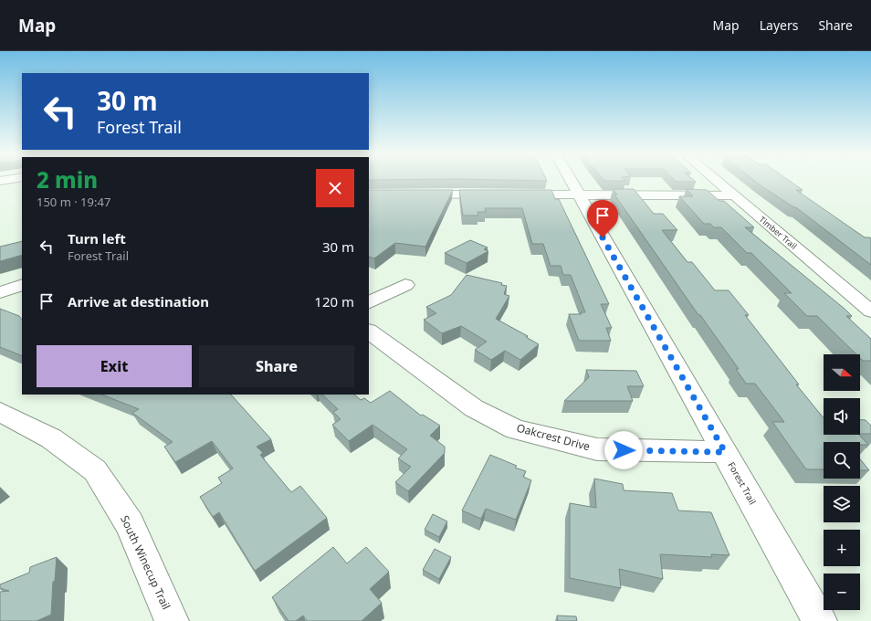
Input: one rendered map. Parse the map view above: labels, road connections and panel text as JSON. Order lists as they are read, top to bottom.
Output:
{
  "streets": {
    "street": [
      "Timber Trail",
      "Oakcrest Drive",
      "Forest Trail",
      "South Winecup Trail"
    ]
  },
  "crossings": [
    ["Oakcrest Drive", "Forest Trail"]
  ],
  "north": "right",
  "page": {
    "header": "Map",
    "nav": ["Map", "Layers", "Share"],
    "turn": ["30 m", "Forest Trail"],
    "heading": ["2 min", "150 m · 19:47"],
    "list": [
      {
        "name": "Turn left",
        "note": "Forest Trail",
        "value": "30 m"
      },
      {
        "name": "Arrive at destination",
        "value": "120 m"
      }
    ],
    "buttons": ["Exit", "Share"],
    "map_buttons": ["+", "−"]
  }
}
